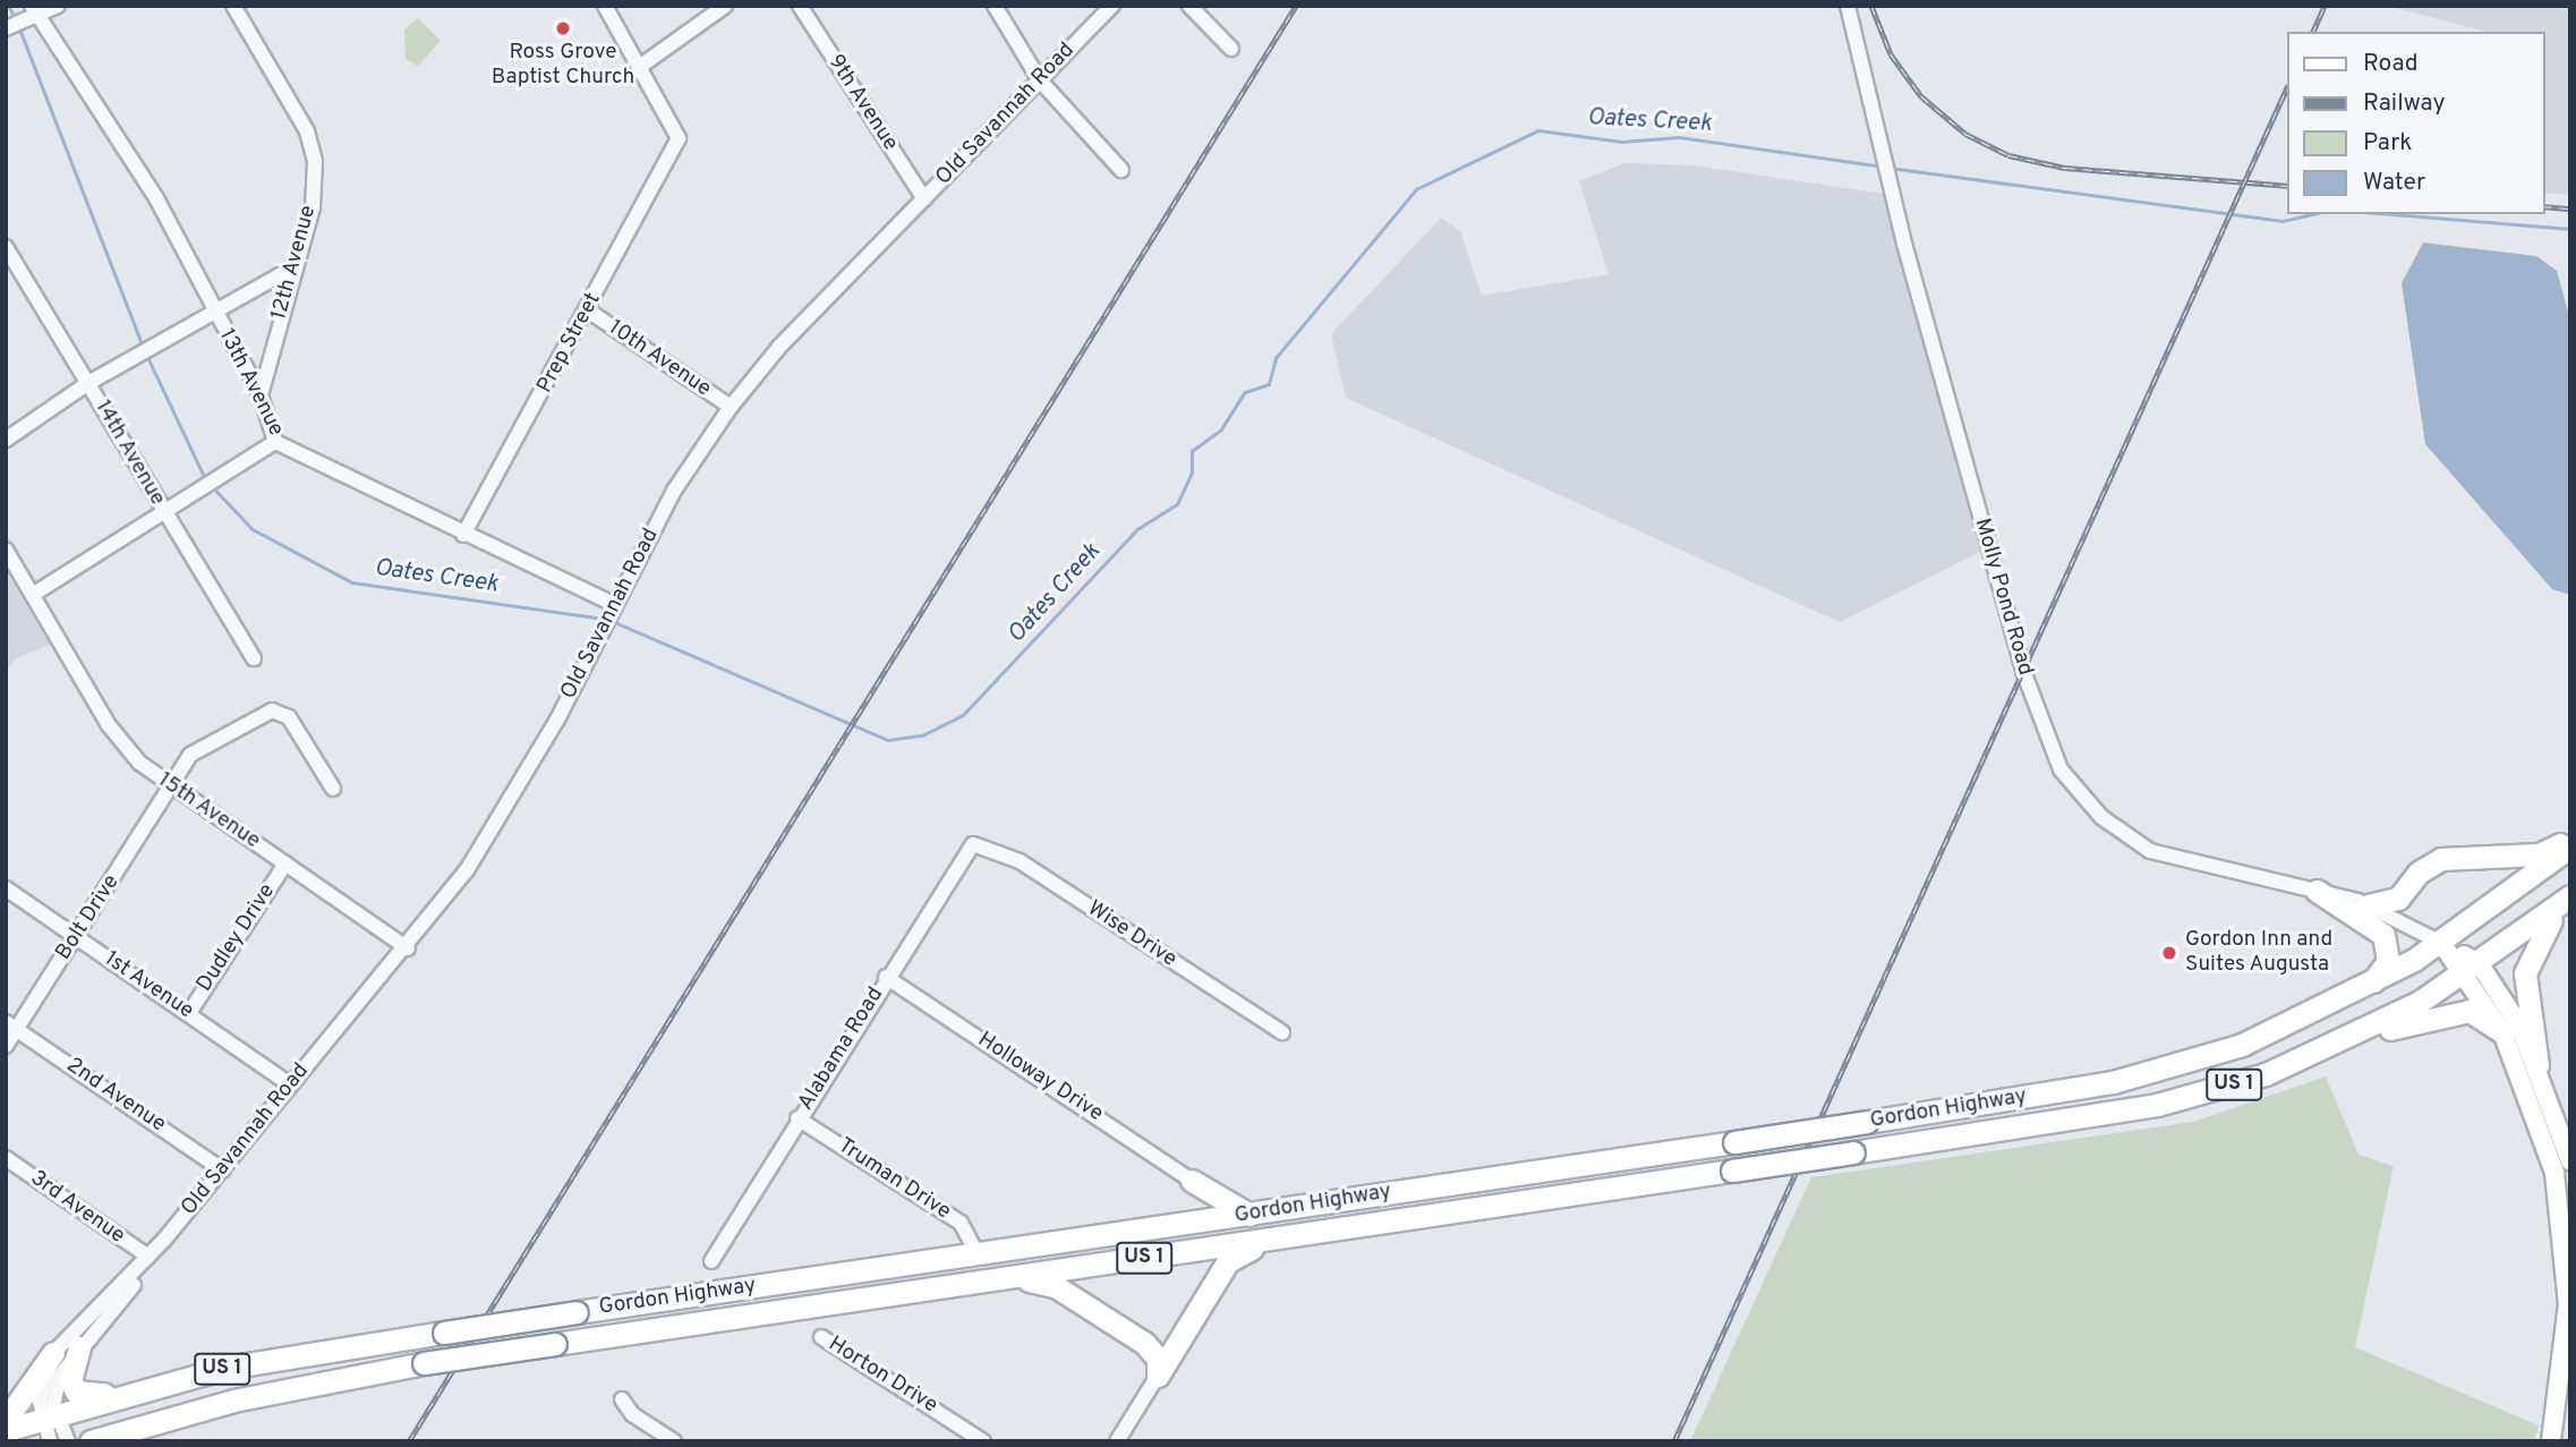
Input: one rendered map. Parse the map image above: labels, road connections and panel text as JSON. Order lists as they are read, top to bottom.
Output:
{
  "streets": {
    "highway": ["US 1", "Gordon Highway"],
    "street": [
      "9th Avenue",
      "Old Savannah Road",
      "12th Avenue",
      "Prep Street",
      "10th Avenue",
      "13th Avenue",
      "14th Avenue",
      "Molly Pond Road",
      "15th Avenue",
      "Bolt Drive",
      "Wise Drive",
      "Dudley Drive",
      "1st Avenue",
      "Alabama Road",
      "Holloway Drive",
      "2nd Avenue",
      "Truman Drive",
      "3rd Avenue",
      "Horton Drive"
    ]
  },
  "crossings": [
    ["9th Avenue", "Old Savannah Road"],
    ["Old Savannah Road", "10th Avenue"],
    ["Old Savannah Road", "13th Avenue"],
    ["Old Savannah Road", "15th Avenue"],
    ["Old Savannah Road", "1st Avenue"],
    ["Old Savannah Road", "2nd Avenue"],
    ["Old Savannah Road", "Gordon Highway"],
    ["Old Savannah Road", "3rd Avenue"],
    ["12th Avenue", "13th Avenue"],
    ["Prep Street", "10th Avenue"],
    ["Prep Street", "13th Avenue"],
    ["Molly Pond Road", "Gordon Highway"],
    ["15th Avenue", "Bolt Drive"],
    ["15th Avenue", "Dudley Drive"],
    ["Bolt Drive", "1st Avenue"],
    ["Bolt Drive", "2nd Avenue"],
    ["Wise Drive", "Alabama Road"],
    ["Dudley Drive", "1st Avenue"],
    ["Alabama Road", "Holloway Drive"],
    ["Alabama Road", "Truman Drive"],
    ["Gordon Highway", "Truman Drive"]
  ],
  "water": ["Oates Creek"],
  "places": ["Ross Grove Baptist Church", "Gordon Inn and Suites Augusta"],
  "legend": [
    "Road",
    "Railway",
    "Park",
    "Water"
  ]
}
